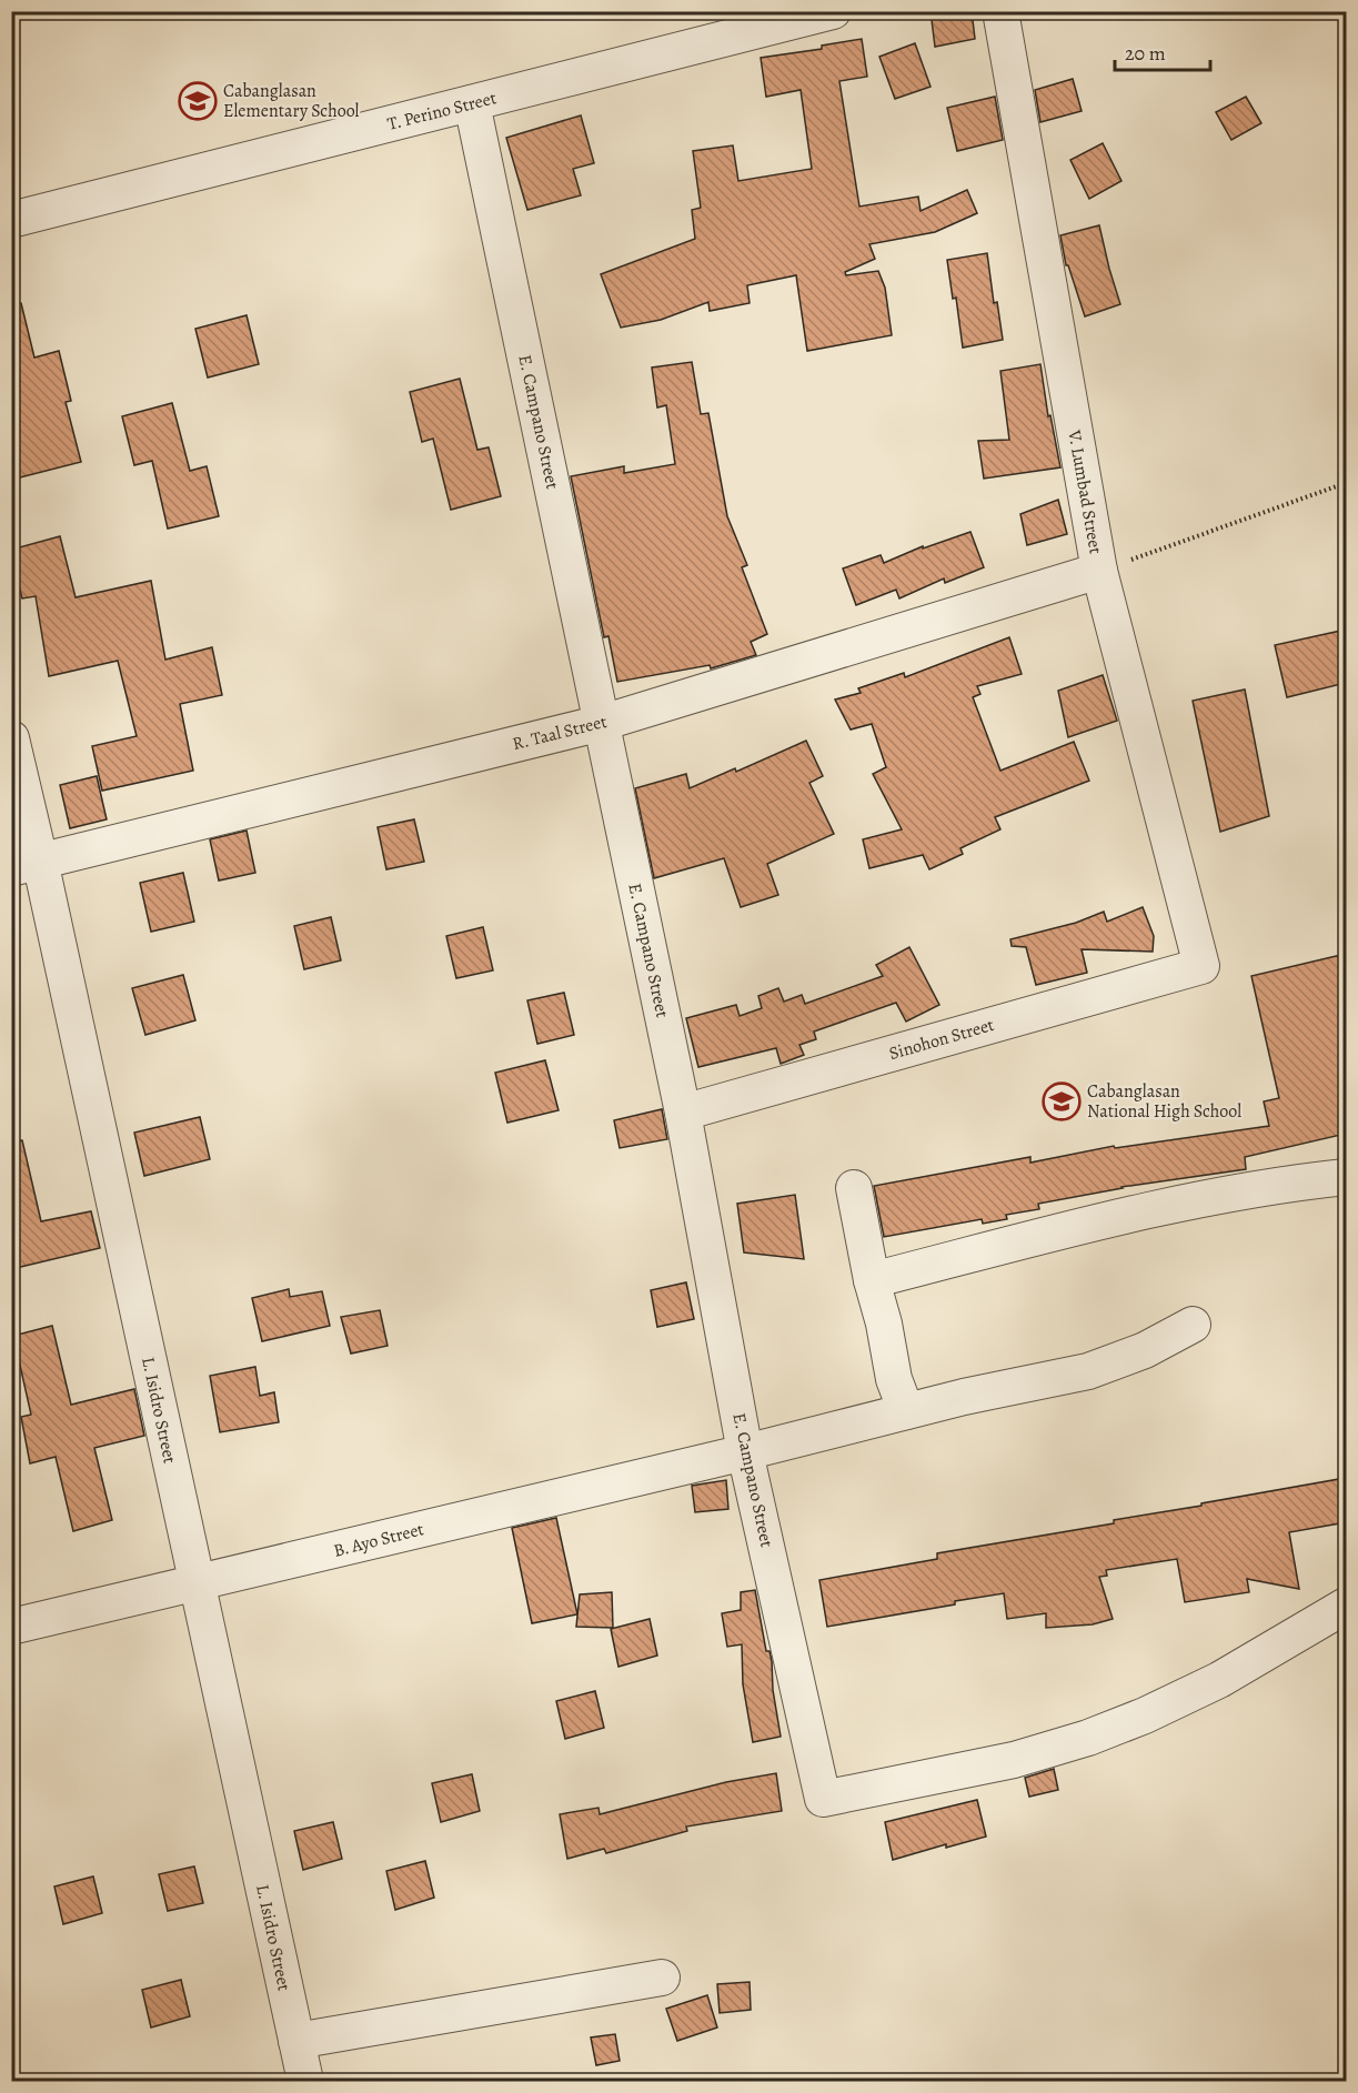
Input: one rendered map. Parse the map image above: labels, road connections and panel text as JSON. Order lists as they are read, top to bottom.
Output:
{
  "streets": {
    "street": [
      "T. Perino Street",
      "E. Campano Street",
      "V. Lumbad Street",
      "R. Taal Street",
      "Sinohon Street",
      "L. Isidro Street",
      "B. Ayo Street"
    ]
  },
  "crossings": [
    ["T. Perino Street", "E. Campano Street"],
    ["E. Campano Street", "R. Taal Street"],
    ["E. Campano Street", "Sinohon Street"],
    ["E. Campano Street", "B. Ayo Street"],
    ["V. Lumbad Street", "R. Taal Street"],
    ["V. Lumbad Street", "Sinohon Street"],
    ["R. Taal Street", "L. Isidro Street"],
    ["L. Isidro Street", "B. Ayo Street"]
  ],
  "places": {
    "school or university": ["Cabanglasan Elementary School", "Cabanglasan National High School"]
  },
  "scale_bar": "20 m"
}
